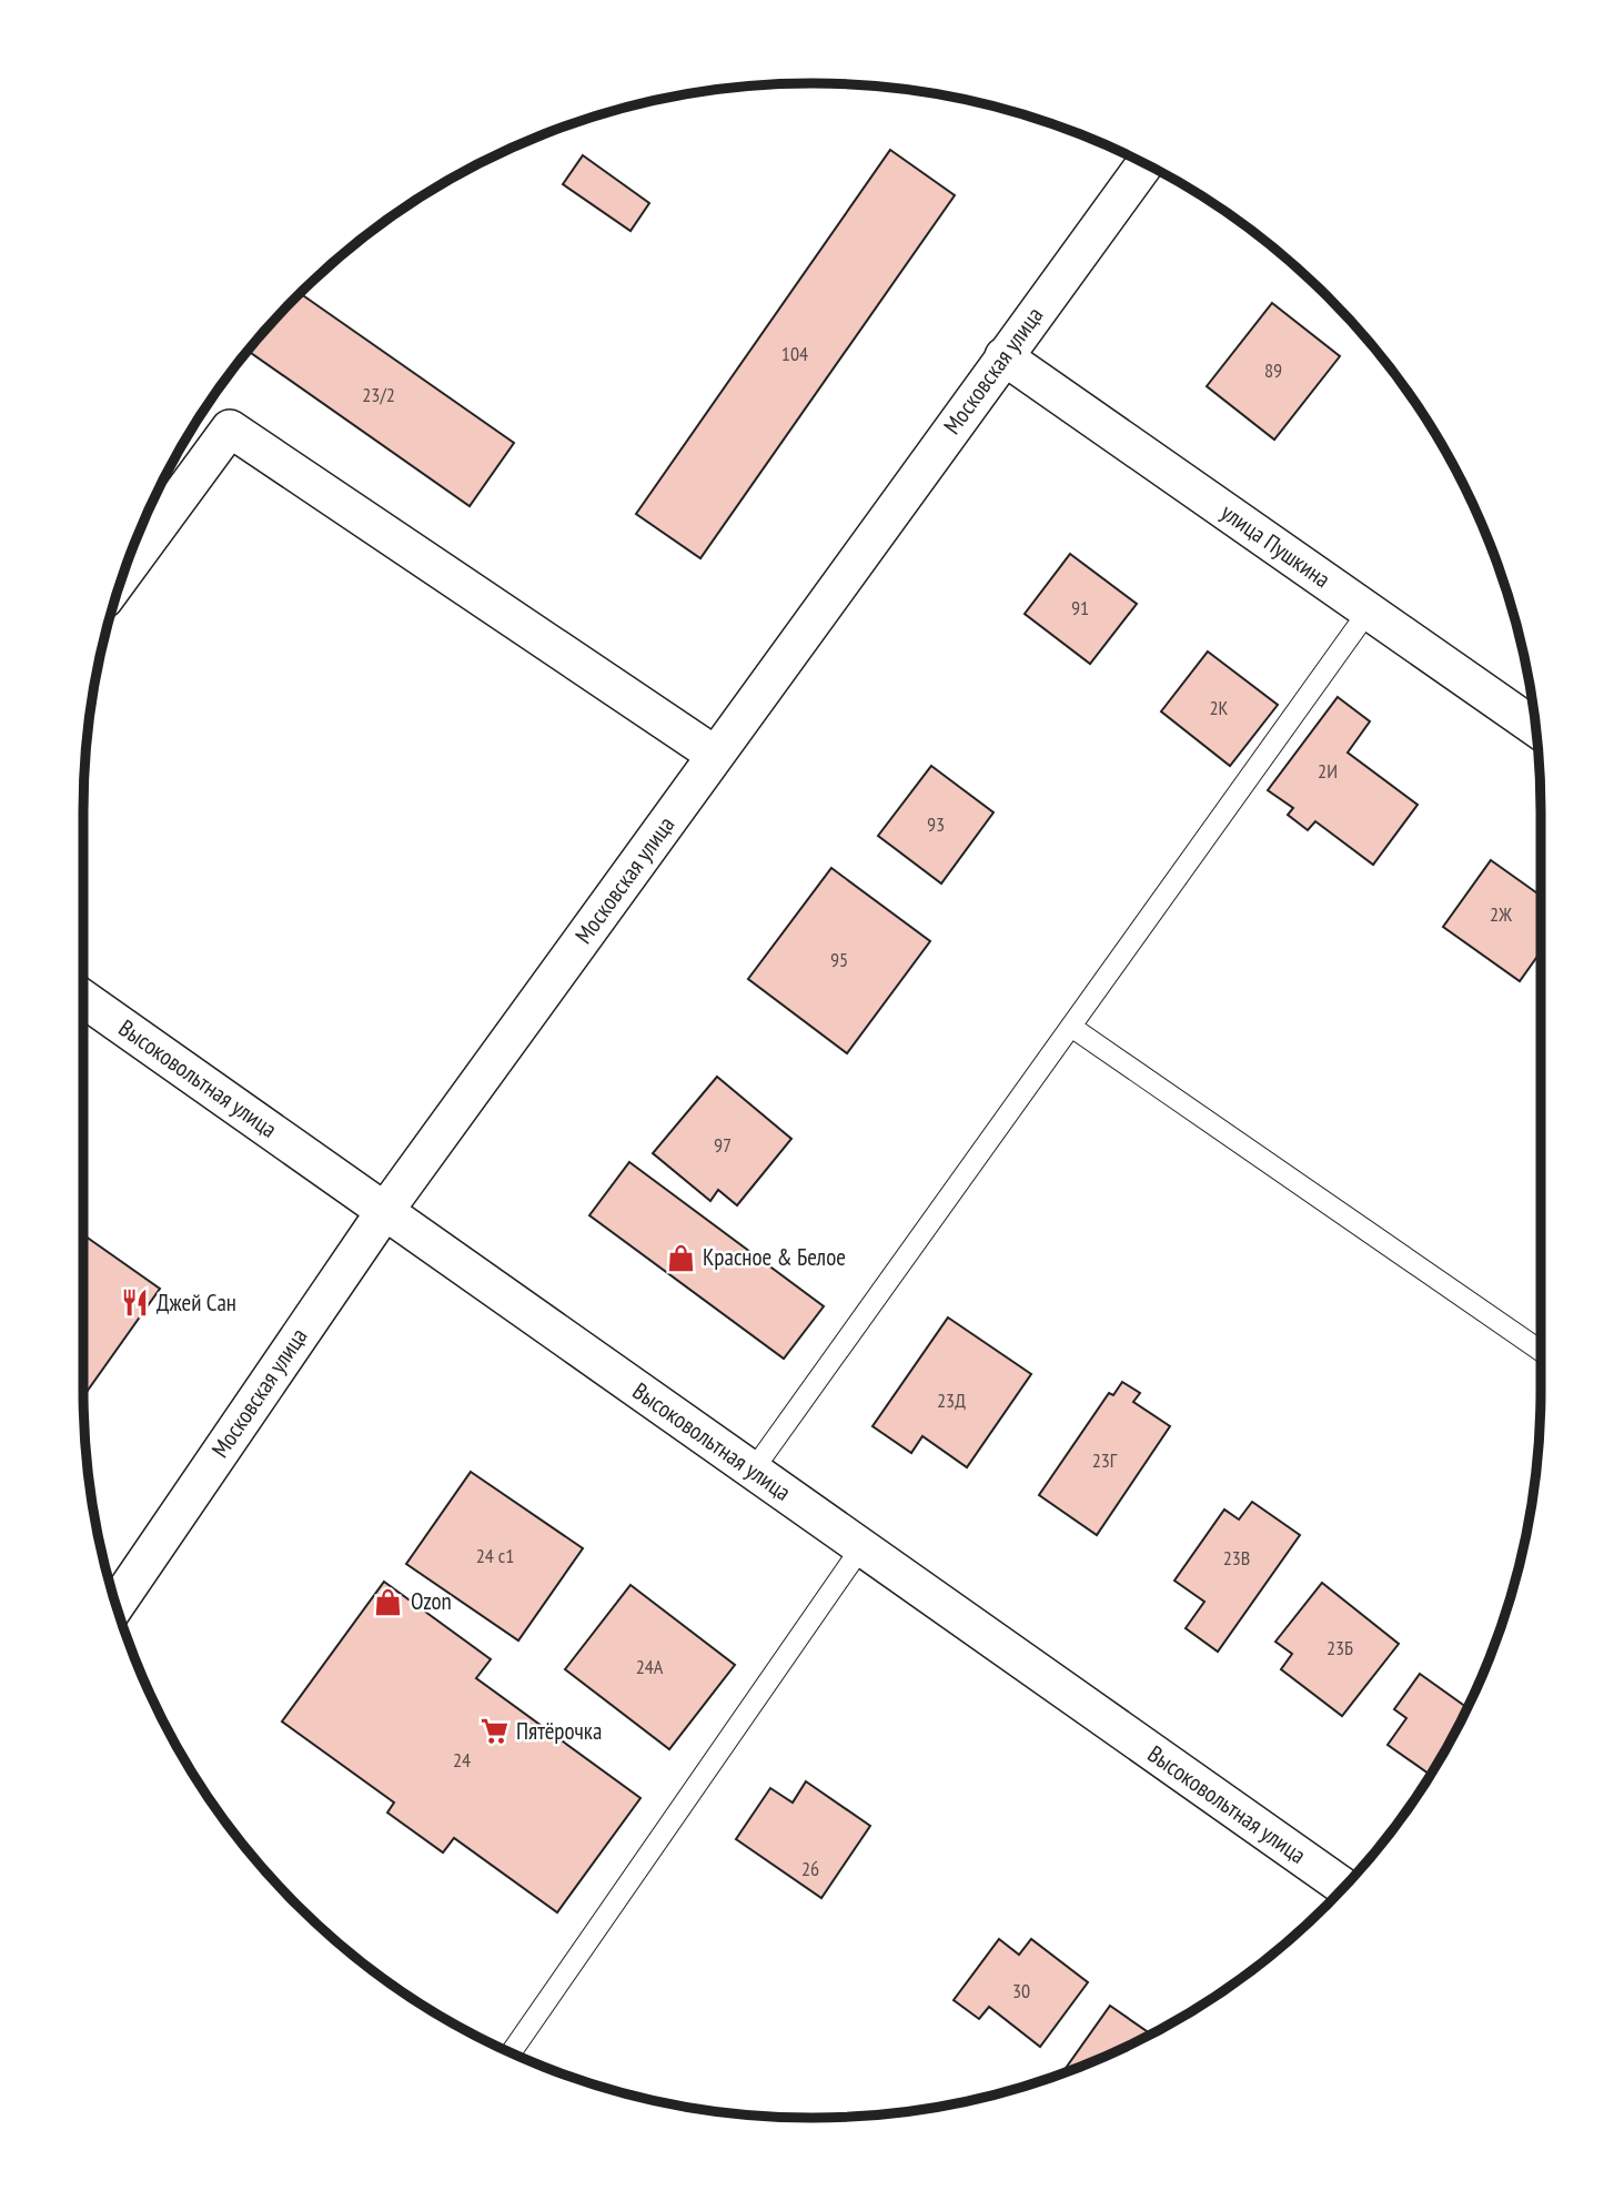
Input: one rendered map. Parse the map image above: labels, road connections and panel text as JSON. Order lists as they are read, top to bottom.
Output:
{
  "streets": {
    "street": ["Московская улица", "улица Пушкина", "Высоковольтная улица"]
  },
  "crossings": [
    ["Московская улица", "улица Пушкина"],
    ["Московская улица", "Высоковольтная улица"]
  ],
  "places": {
    "shop": ["Красное & Белое", "Ozon"],
    "restaurant": ["Джей Сан"],
    "supermarket": ["Пятёрочка"]
  },
  "house_numbers": [
    "104",
    "89",
    "23/2",
    "91",
    "2К",
    "2И",
    "93",
    "2Ж",
    "95",
    "97",
    "23Д",
    "23Г",
    "24 с1",
    "23В",
    "23Б",
    "24А",
    "24",
    "26",
    "30"
  ]
}
